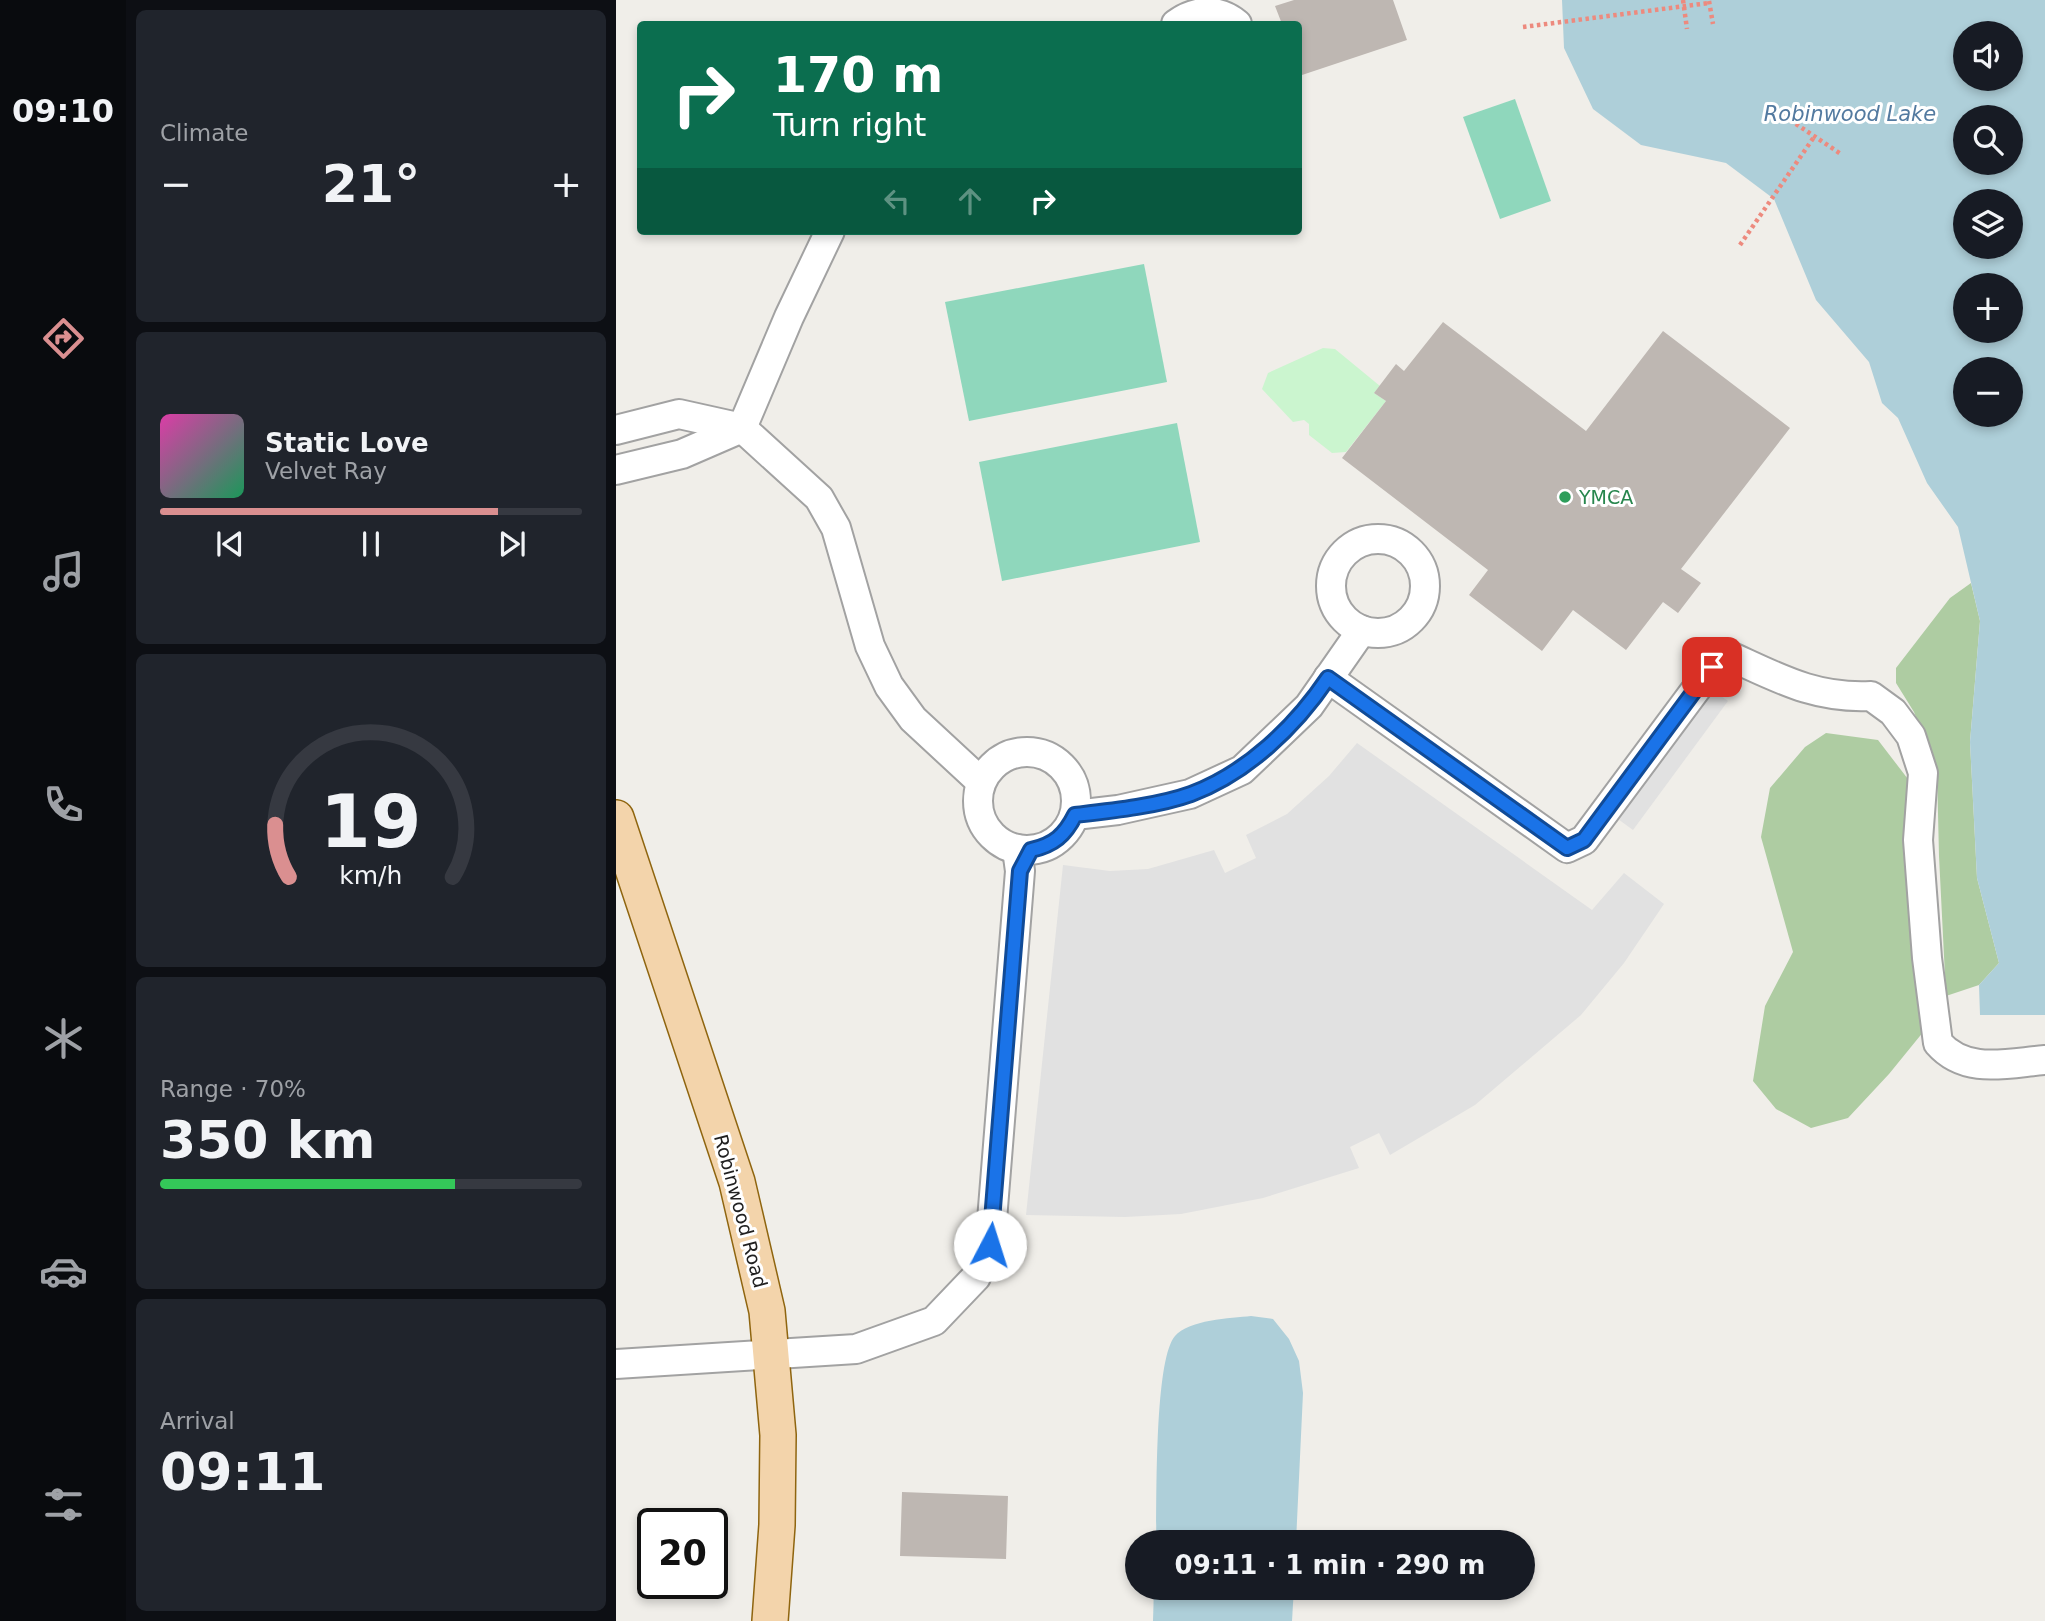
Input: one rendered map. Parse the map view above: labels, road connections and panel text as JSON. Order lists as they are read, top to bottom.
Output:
{
  "streets": {
    "main road": ["Robinwood Road"]
  },
  "water": ["Robinwood Lake"],
  "places": ["YMCA"],
  "page": {
    "tabs": "09:10",
    "tile": [
      "Climate",
      ["Range · 70%", "350 km"],
      ["Arrival", "09:11"]
    ],
    "map_buttons": ["+", "−"],
    "turn": ["170 m", "Turn right"],
    "heat": ["−", "21°", "+"],
    "song": ["Static Love", "Velvet Ray"],
    "limit": "20",
    "trip": "09:11 · 1 min · 290 m",
    "gauge": ["19", "km/h"]
  }
}
